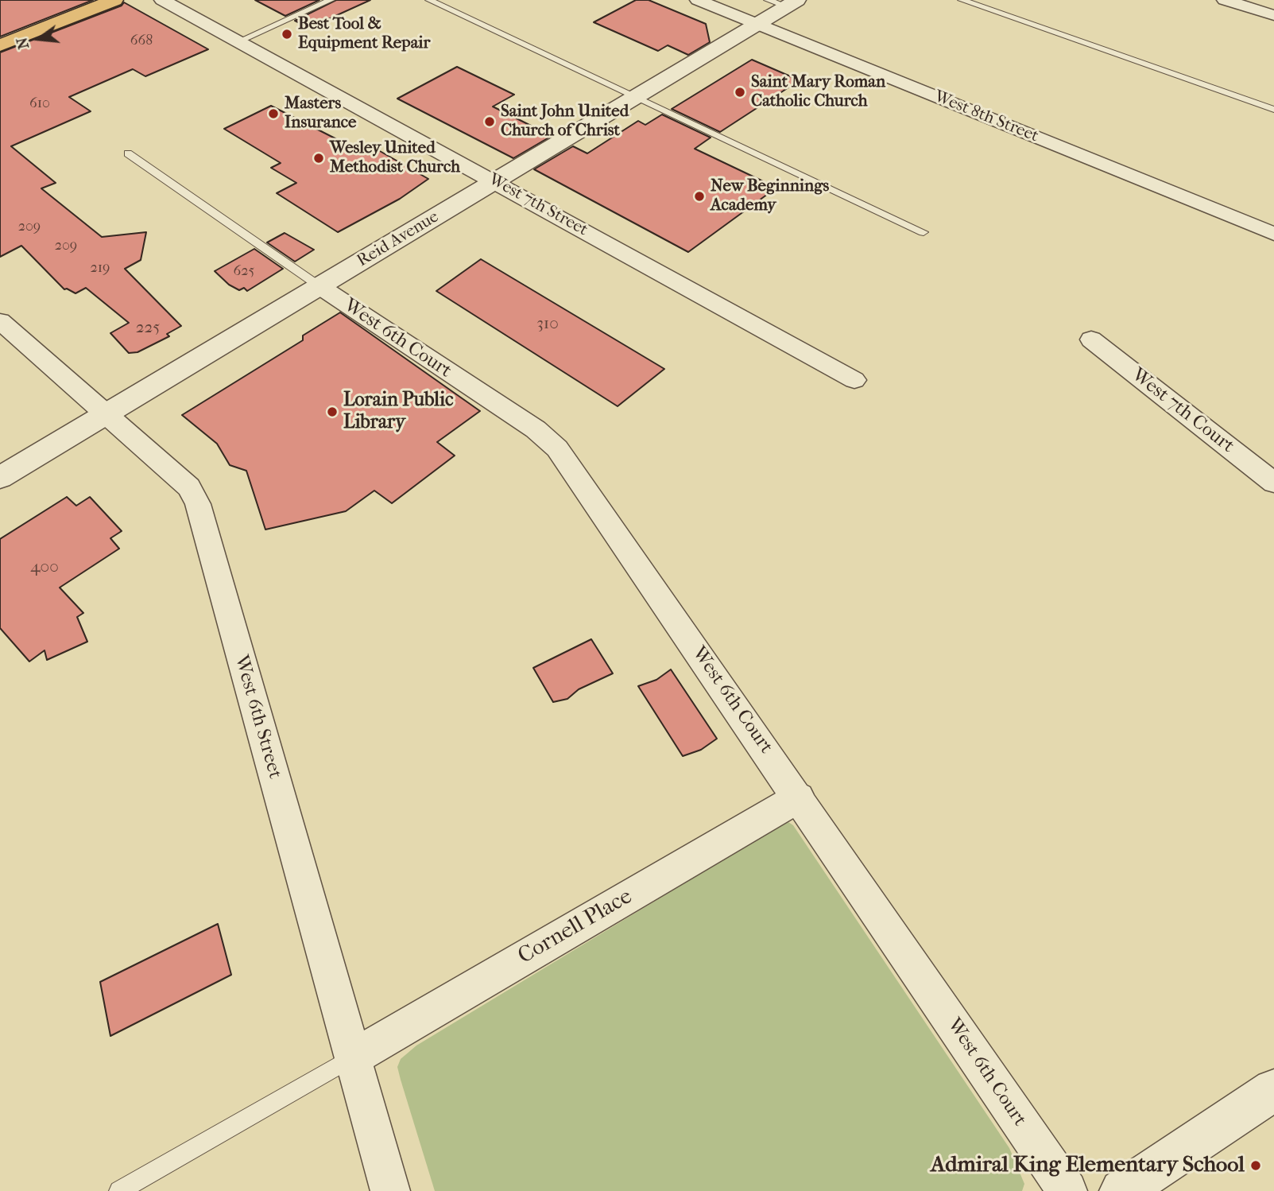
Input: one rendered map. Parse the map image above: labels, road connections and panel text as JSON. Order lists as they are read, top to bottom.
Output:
{
  "streets": {
    "street": [
      "West 8th Street",
      "West 7th Street",
      "Reid Avenue",
      "West 6th Court",
      "West 7th Court",
      "West 6th Street",
      "Cornell Place"
    ]
  },
  "crossings": [
    ["West 8th Street", "Reid Avenue"],
    ["West 7th Street", "Reid Avenue"],
    ["Reid Avenue", "West 6th Court"],
    ["Reid Avenue", "West 6th Street"],
    ["West 6th Court", "Cornell Place"],
    ["West 6th Street", "Cornell Place"]
  ],
  "places": [
    "Best Tool & Equipment Repair",
    "Saint Mary Roman Catholic Church",
    "Masters Insurance",
    "Saint John United Church of Christ",
    "Wesley United Methodist Church",
    "New Beginnings Academy",
    "Lorain Public Library",
    "Admiral King Elementary School"
  ],
  "house_numbers": [
    "668",
    "610",
    "209",
    "209",
    "219",
    "625",
    "310",
    "225",
    "400"
  ],
  "north": "left"
}
